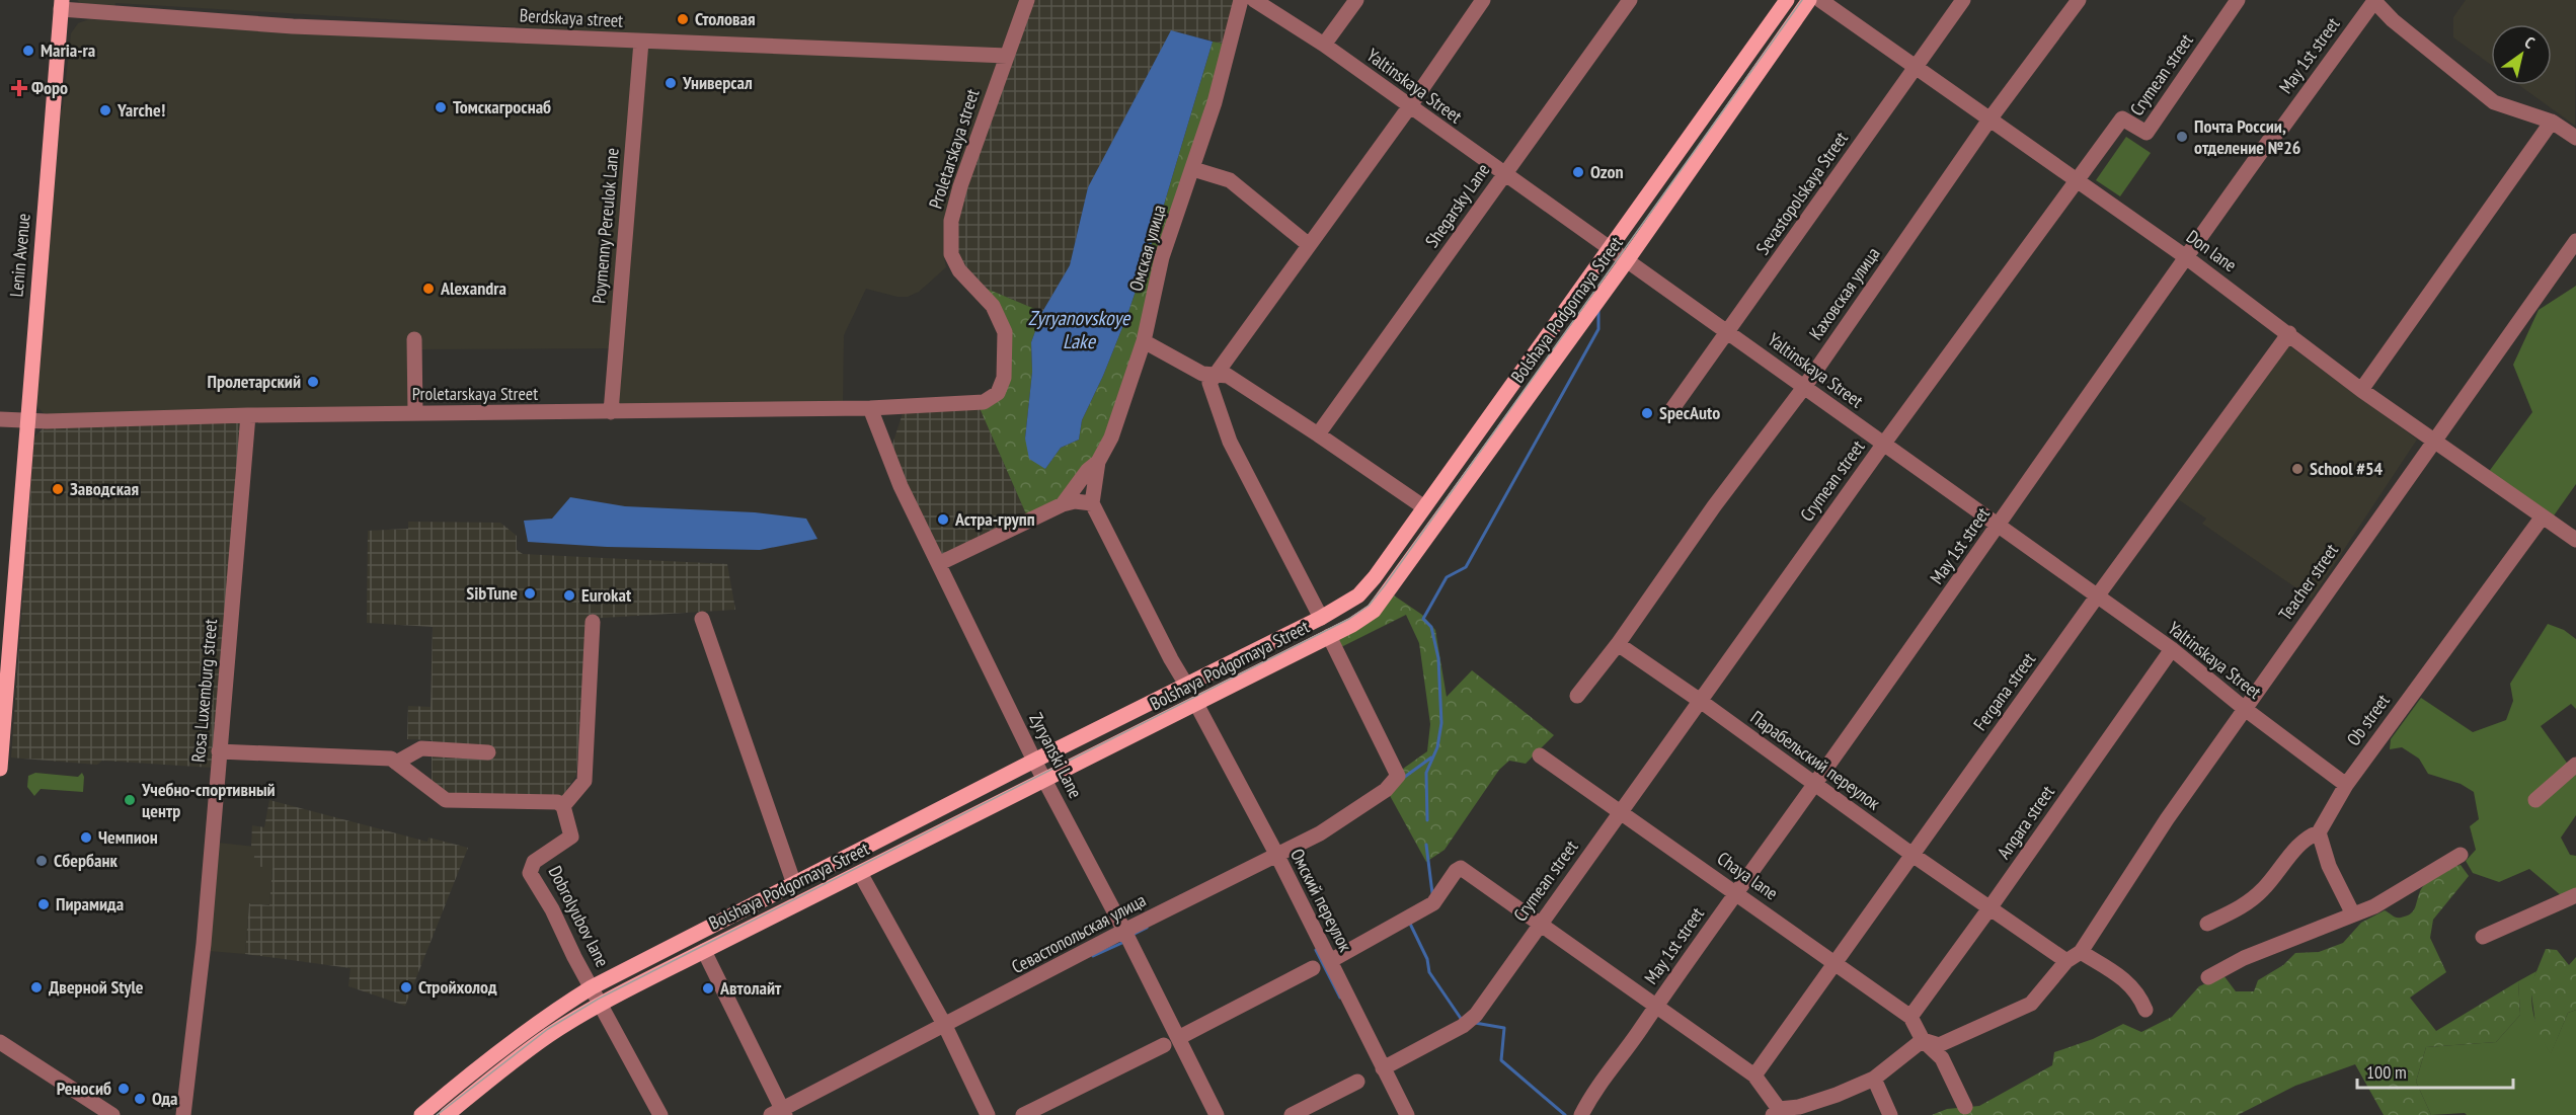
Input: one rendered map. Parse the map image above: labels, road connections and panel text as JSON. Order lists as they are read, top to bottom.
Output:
{
  "streets": {
    "main road": ["Lenin Avenue", "Bolshaya Podgornaya Street"],
    "street": [
      "Berdskaya street",
      "May 1st street",
      "Crymean street",
      "Yaltinskaya Street",
      "Sevastopolskaya Street",
      "Shegarsky Lane",
      "Poymenny Pereulok Lane",
      "Омская улица",
      "Don lane",
      "Каховская улица",
      "Proletarskaya Street",
      "Teacher street",
      "Rosa Luxemburg street",
      "Fergana street",
      "Ob street",
      "Zyryanski Lane",
      "Парабельский переулок",
      "Angara street",
      "Chaya lane",
      "Омский переулок",
      "Dobrolyubov lane",
      "Севастопольская улица"
    ]
  },
  "crossings": [
    ["Berdskaya street", "Poymenny Pereulok Lane"],
    ["Berdskaya street", "Lenin Avenue"],
    ["Berdskaya street", "Proletarskaya Street"],
    ["May 1st street", "Yaltinskaya Street"],
    ["May 1st street", "Don lane"],
    ["May 1st street", "Парабельский переулок"],
    ["May 1st street", "Chaya lane"],
    ["Crymean street", "Yaltinskaya Street"],
    ["Crymean street", "Don lane"],
    ["Crymean street", "Парабельский переулок"],
    ["Crymean street", "Chaya lane"],
    ["Crymean street", "Омский переулок"],
    ["Yaltinskaya Street", "Sevastopolskaya Street"],
    ["Yaltinskaya Street", "Shegarsky Lane"],
    ["Yaltinskaya Street", "Каховская улица"],
    ["Yaltinskaya Street", "Bolshaya Podgornaya Street"],
    ["Yaltinskaya Street", "Teacher street"],
    ["Yaltinskaya Street", "Fergana street"],
    ["Yaltinskaya Street", "Ob street"],
    ["Yaltinskaya Street", "Angara street"],
    ["Sevastopolskaya Street", "Don lane"],
    ["Poymenny Pereulok Lane", "Proletarskaya Street"],
    ["Омская улица", "Zyryanski Lane"],
    ["Don lane", "Каховская улица"],
    ["Don lane", "Teacher street"],
    ["Don lane", "Fergana street"],
    ["Don lane", "Ob street"],
    ["Lenin Avenue", "Proletarskaya Street"],
    ["Каховская улица", "Парабельский переулок"],
    ["Bolshaya Podgornaya Street", "Zyryanski Lane"],
    ["Bolshaya Podgornaya Street", "Омский переулок"],
    ["Bolshaya Podgornaya Street", "Dobrolyubov lane"],
    ["Bolshaya Podgornaya Street", "Севастопольская улица"],
    ["Proletarskaya Street", "Rosa Luxemburg street"],
    ["Proletarskaya Street", "Zyryanski Lane"],
    ["Fergana street", "Парабельский переулок"],
    ["Fergana street", "Chaya lane"],
    ["Zyryanski Lane", "Севастопольская улица"],
    ["Парабельский переулок", "Angara street"],
    ["Angara street", "Chaya lane"],
    ["Омский переулок", "Севастопольская улица"]
  ],
  "water": ["Zyryanovskoye Lake"],
  "places": {
    "other": [
      "Столовая",
      "Maria-ra",
      "Универсал",
      "Томскагроснаб",
      "Yarche!",
      "Почта России, отделение №26",
      "Ozon",
      "Alexandra",
      "Пролетарский",
      "SpecAuto",
      "School #54",
      "Заводская",
      "Астра-групп",
      "SibTune",
      "Eurokat",
      "Учебно-спортивный центр",
      "Чемпион",
      "Сбербанк",
      "Пирамида",
      "Дверной Style",
      "Стройхолод",
      "Автолайт",
      "Реносиб",
      "Ода"
    ],
    "health": ["Форо"]
  },
  "scale_bar": "100 m",
  "north": "top right"
}
